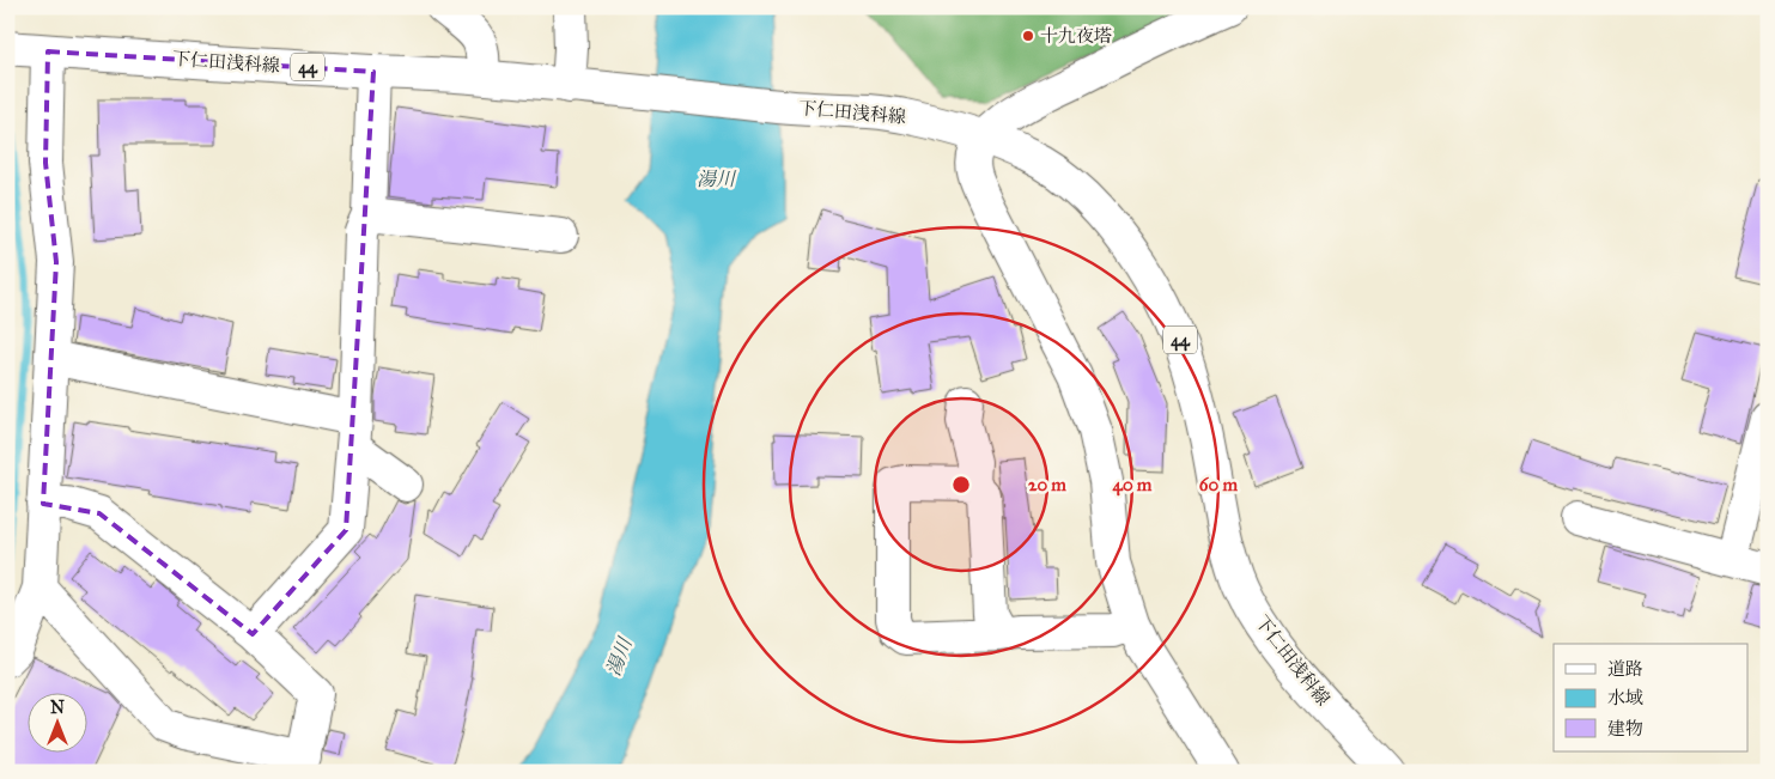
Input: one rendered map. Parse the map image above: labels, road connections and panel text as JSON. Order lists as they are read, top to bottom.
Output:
{
  "streets": {
    "street": ["下仁田浅科線", "44"]
  },
  "water": ["湯川"],
  "places": ["十九夜塔"],
  "legend": ["道路", "水域", "建物"],
  "north": "top",
  "rings": ["20 m", "40 m", "60 m"]
}
